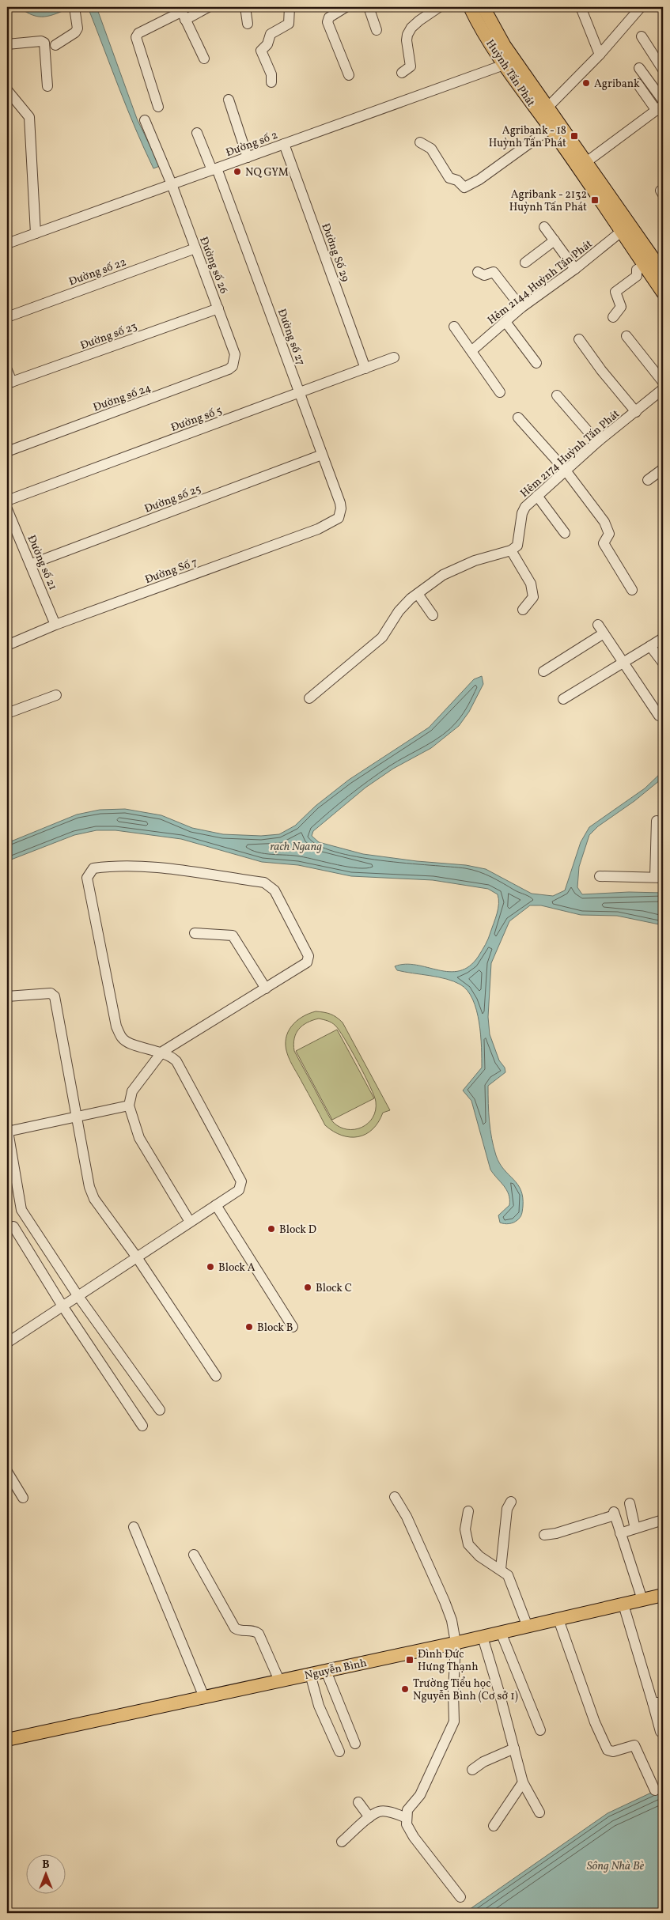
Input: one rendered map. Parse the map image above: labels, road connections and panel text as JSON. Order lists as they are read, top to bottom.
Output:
{
  "streets": {
    "main road": ["Huỳnh Tấn Phát", "Nguyễn Bình"],
    "street": [
      "Đường số 2",
      "Đường Số 29",
      "Đường số 26",
      "Đường số 22",
      "Hẻm 2144 Huỳnh Tấn Phát",
      "Đường số 23",
      "Đường số 27",
      "Đường số 24",
      "Đường số 5",
      "Hẻm 2174 Huỳnh Tấn Phát",
      "Đường số 25",
      "Đường số 21",
      "Đường Số 7"
    ]
  },
  "crossings": [
    ["Huỳnh Tấn Phát", "Đường số 2"],
    ["Huỳnh Tấn Phát", "Hẻm 2144 Huỳnh Tấn Phát"],
    ["Đường số 2", "Đường Số 29"],
    ["Đường số 2", "Đường số 26"],
    ["Đường số 2", "Đường số 27"],
    ["Đường Số 29", "Đường số 5"],
    ["Đường số 26", "Đường số 22"],
    ["Đường số 26", "Đường số 23"],
    ["Đường số 26", "Đường số 24"],
    ["Đường số 27", "Đường số 5"],
    ["Đường số 27", "Đường số 25"],
    ["Đường số 27", "Đường Số 7"],
    ["Đường số 25", "Đường số 21"],
    ["Đường số 21", "Đường Số 7"]
  ],
  "water": ["rạch Ngang", "Sông Nhà Bè"],
  "places": {
    "other": [
      "Agribank",
      "NQ GYM",
      "Block D",
      "Block A",
      "Block C",
      "Block B",
      "Trường Tiểu học Nguyễn Bình (Cơ sở 1)"
    ],
    "transit": ["Agribank - 18 Huỳnh Tấn Phát", "Agribank - 2132 Huỳnh Tấn Phát", "Đình Đức Hưng Thạnh"]
  },
  "north": "top"
}
